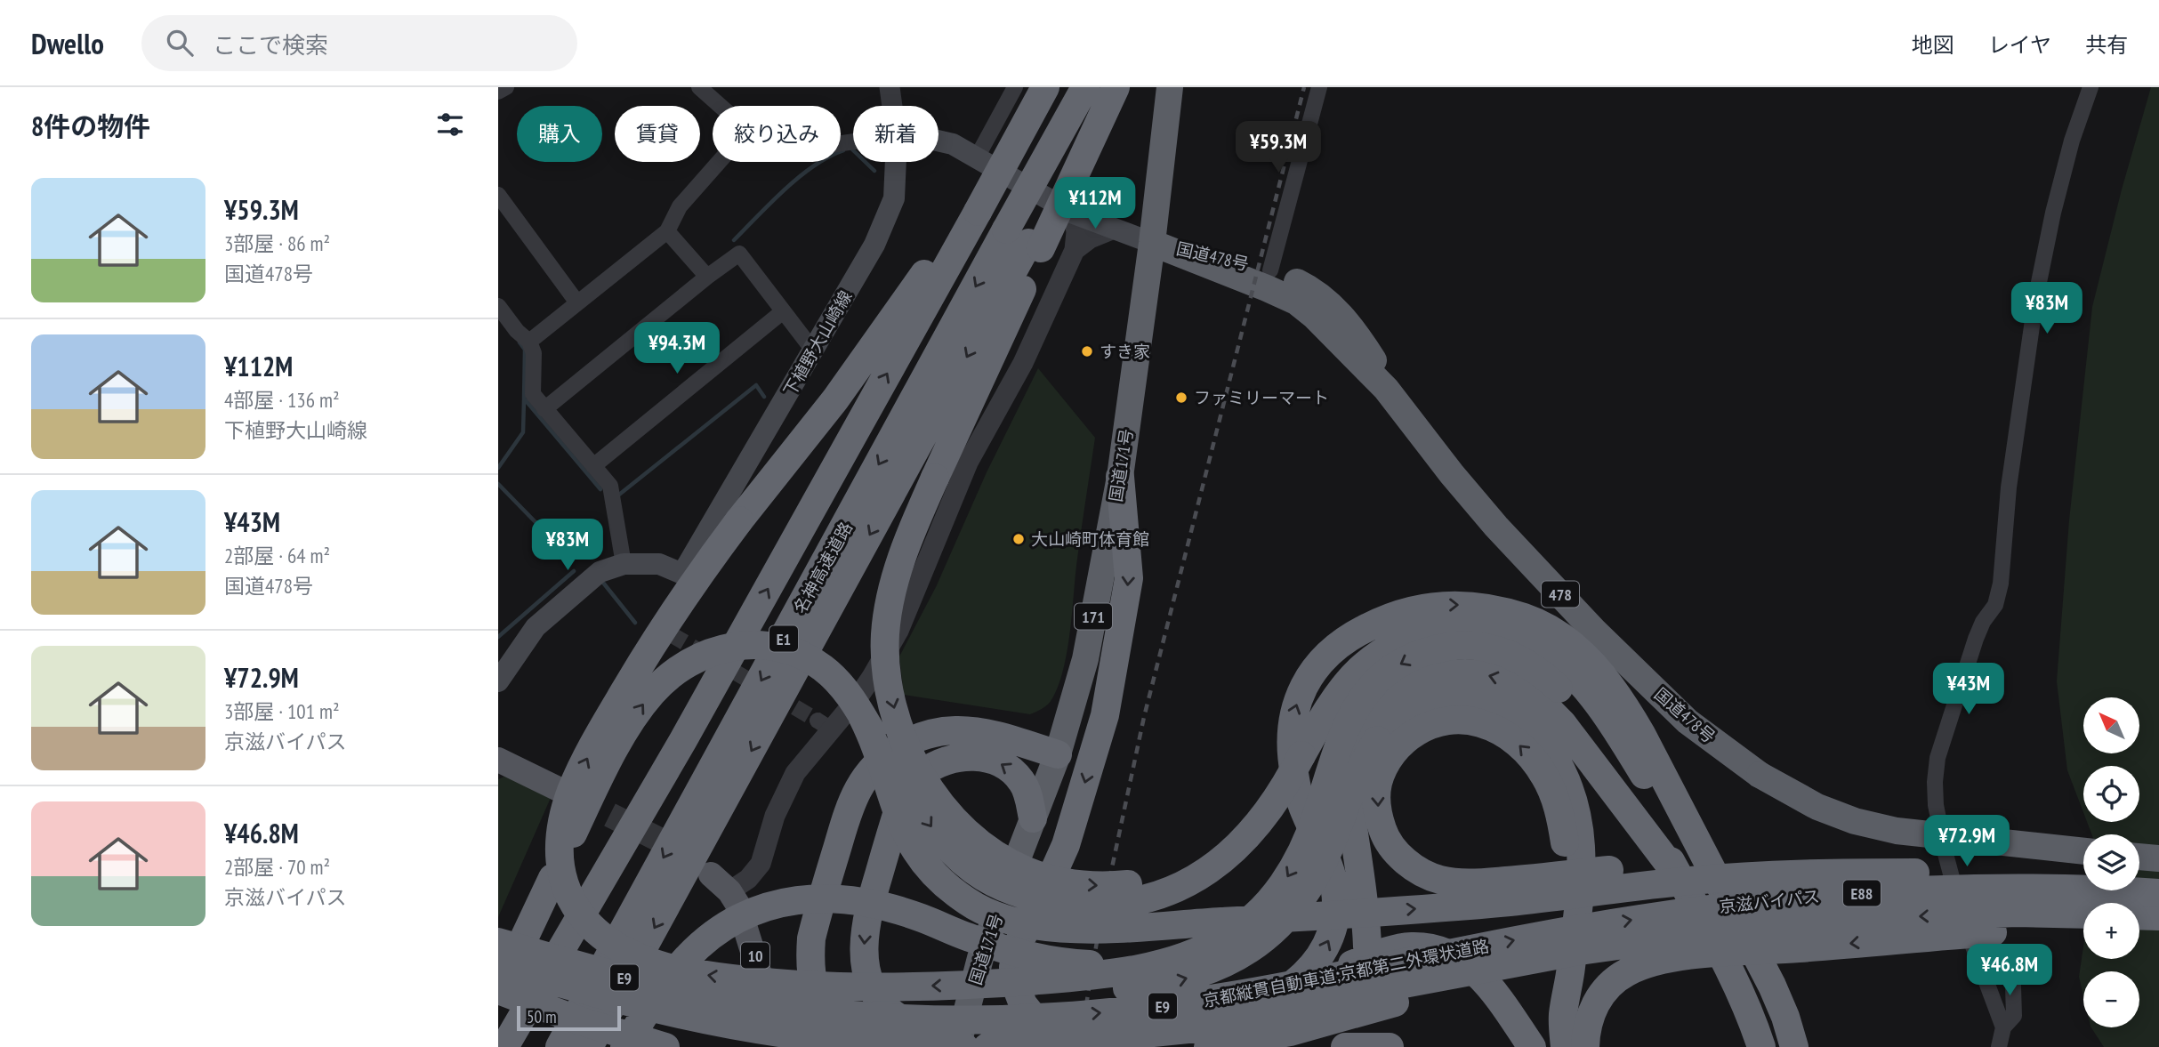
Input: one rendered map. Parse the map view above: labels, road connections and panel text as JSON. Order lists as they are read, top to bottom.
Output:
{
  "streets": {
    "highway": [
      "国道478号",
      "国道171号",
      "名神高速道路",
      "478",
      "171",
      "E1",
      "E88",
      "京滋バイパス",
      "京都縦貫自動車道;京都第二外環状道路",
      "E9"
    ],
    "main road": ["下植野大山崎線", "10"]
  },
  "crossings": [
    ["国道478号", "国道171号"],
    ["京滋バイパス", "京都縦貫自動車道;京都第二外環状道路"]
  ],
  "places": ["すき家", "ファミリーマート", "大山崎町体育館"],
  "scale_bar": "50 m",
  "north": "top left",
  "page": {
    "header": "Dwello",
    "search": "ここで検索",
    "nav": ["地図", "レイヤ", "共有"],
    "heading": "8件の物件",
    "chip": [
      "購入",
      "賃貸",
      "絞り込み",
      "新着"
    ],
    "price": [
      "¥59.3M",
      "¥112M",
      "¥83M",
      "¥94.3M",
      "¥83M",
      "¥43M",
      "¥72.9M",
      "¥46.8M"
    ],
    "list": [
      {
        "name": "¥59.3M",
        "note": "3部屋 · 86 m² · 国道478号"
      },
      {
        "name": "¥112M",
        "note": "4部屋 · 136 m² · 下植野大山崎線"
      },
      {
        "name": "¥43M",
        "note": "2部屋 · 64 m² · 国道478号"
      },
      {
        "name": "¥72.9M",
        "note": "3部屋 · 101 m² · 京滋バイパス"
      },
      {
        "name": "¥46.8M",
        "note": "2部屋 · 70 m² · 京滋バイパス"
      }
    ],
    "map_buttons": ["+", "−"],
    "scale": "50 m"
  }
}
